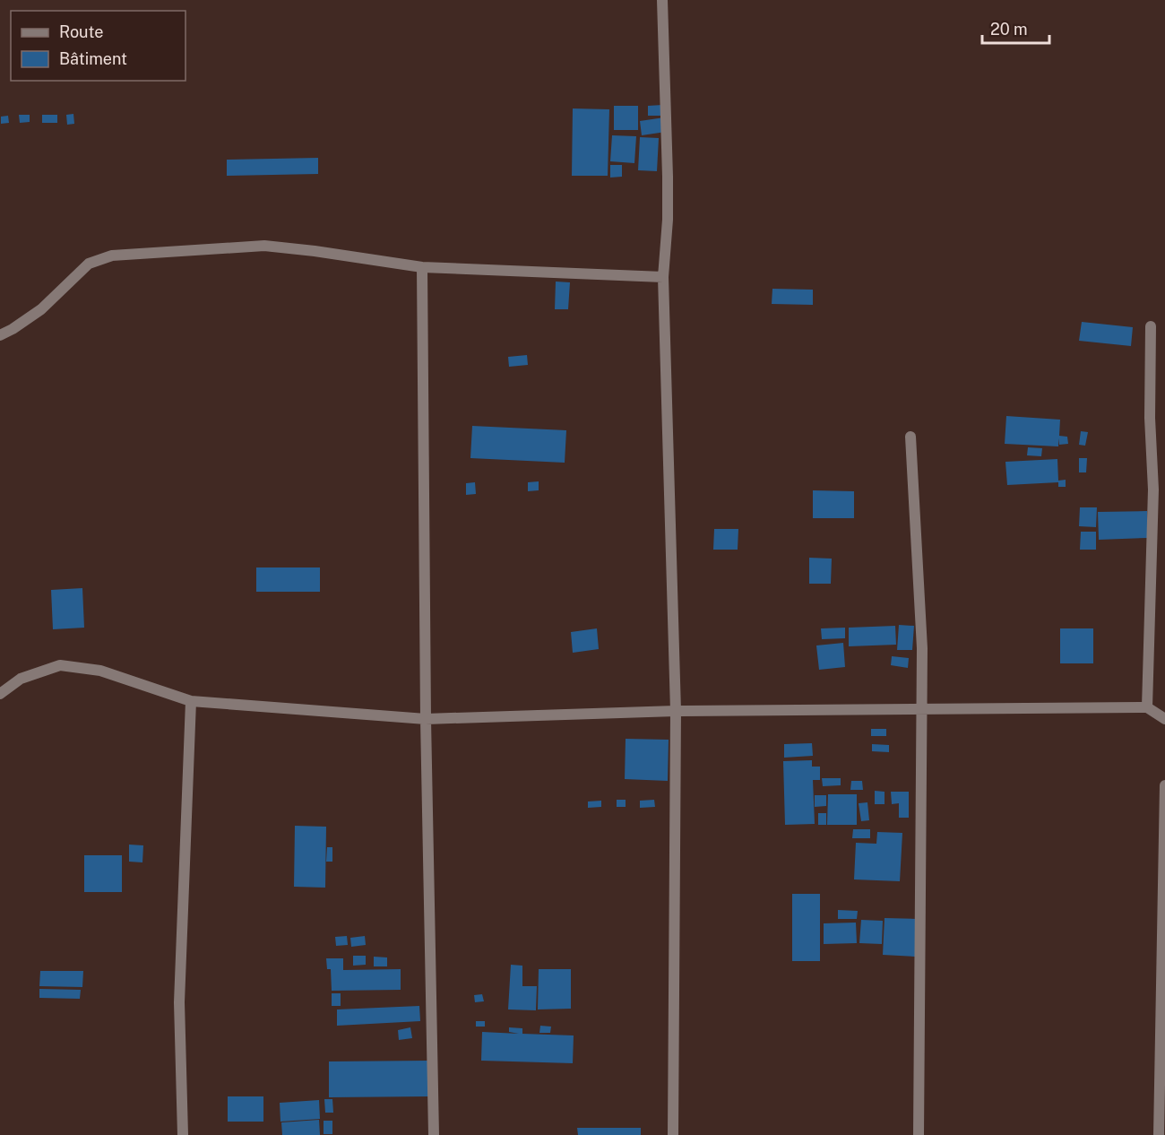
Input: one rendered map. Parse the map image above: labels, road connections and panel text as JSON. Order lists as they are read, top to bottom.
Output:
{
  "legend": ["Route", "Bâtiment"],
  "scale_bar": "20 m"
}
